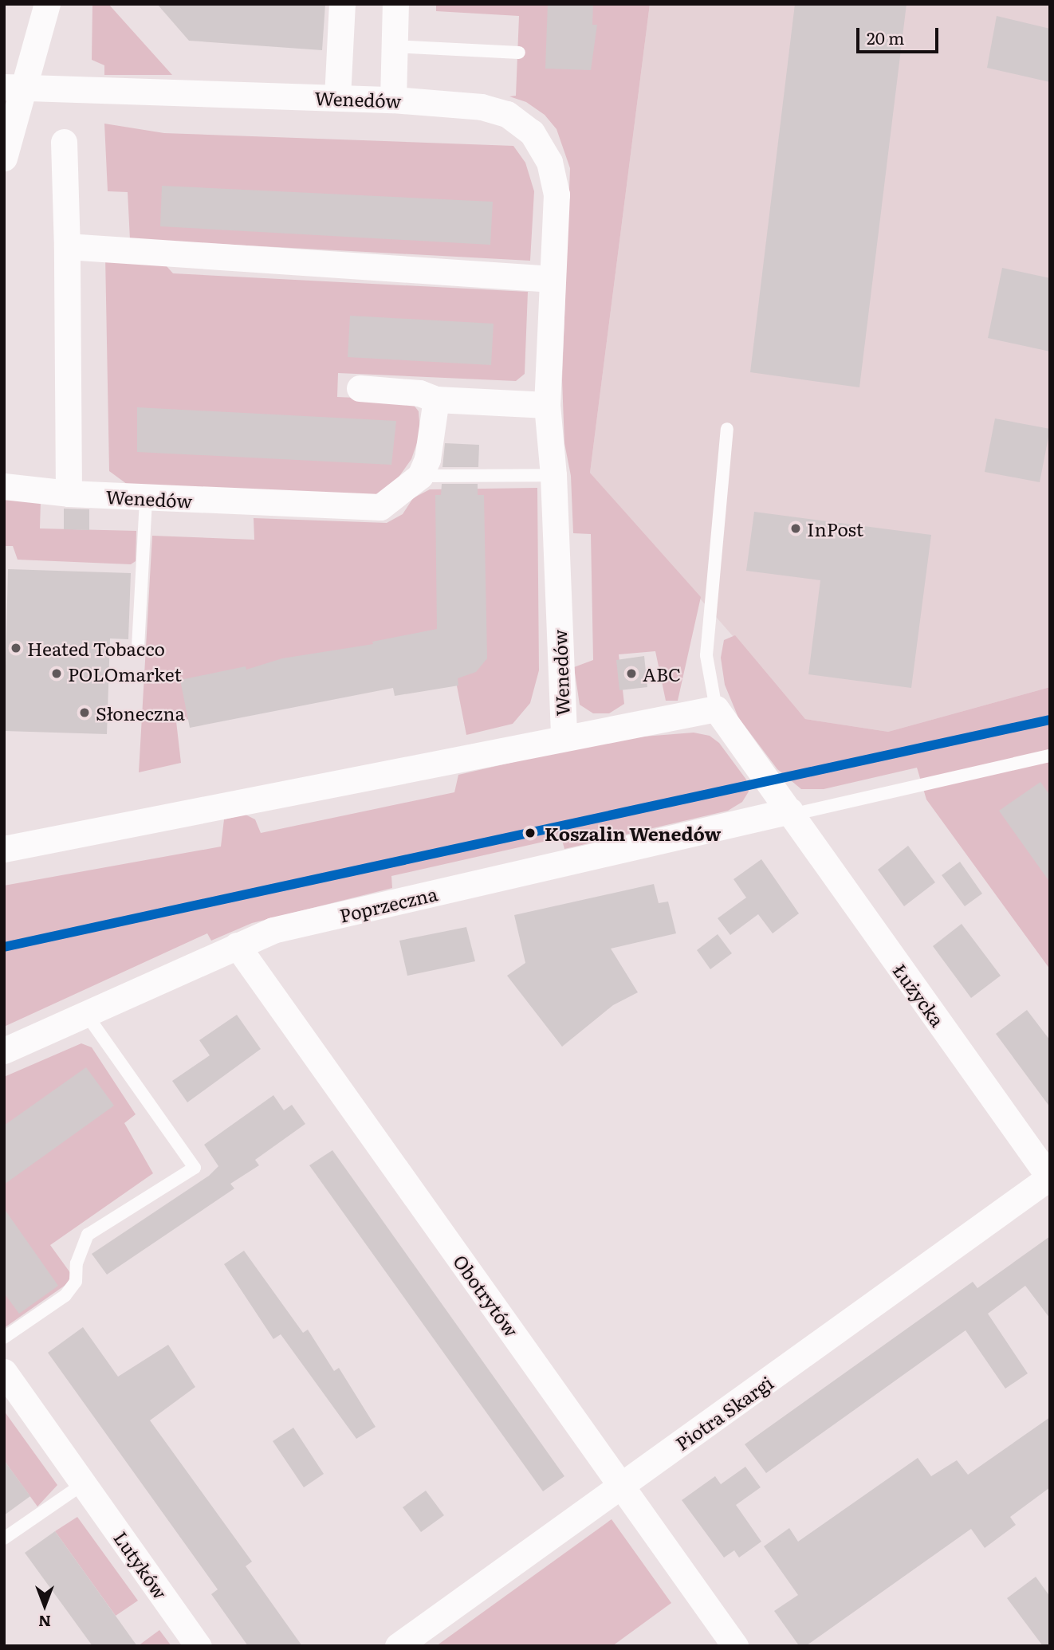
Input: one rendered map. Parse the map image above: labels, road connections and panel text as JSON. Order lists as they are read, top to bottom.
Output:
{
  "streets": {
    "street": [
      "Wenedów",
      "Poprzeczna",
      "Łużycka",
      "Obotrytów",
      "Piotra Skargi",
      "Lutyków"
    ]
  },
  "crossings": [
    ["Poprzeczna", "Łużycka"],
    ["Poprzeczna", "Obotrytów"],
    ["Łużycka", "Piotra Skargi"],
    ["Obotrytów", "Piotra Skargi"]
  ],
  "places": [
    "InPost",
    "Heated Tobacco",
    "POLOmarket",
    "ABC",
    "Słoneczna",
    "Koszalin Wenedów"
  ],
  "scale_bar": "20 m",
  "north": "bottom"
}
